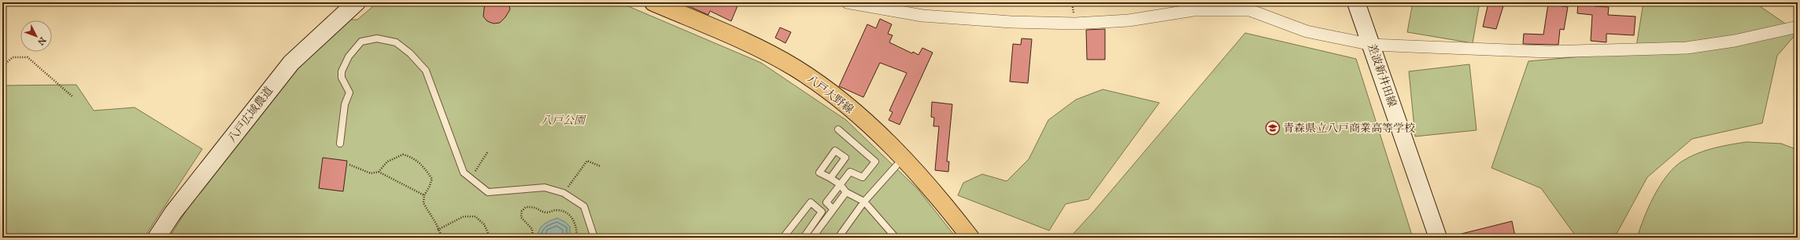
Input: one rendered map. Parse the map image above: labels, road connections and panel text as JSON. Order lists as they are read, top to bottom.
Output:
{
  "streets": {
    "main road": ["八戸大野線"],
    "street": ["差波新井田線", "八戸広域農道"]
  },
  "parks": ["八戸公園"],
  "places": {
    "school or university": ["青森県立八戸商業高等学校"]
  },
  "north": "bottom right"
}
